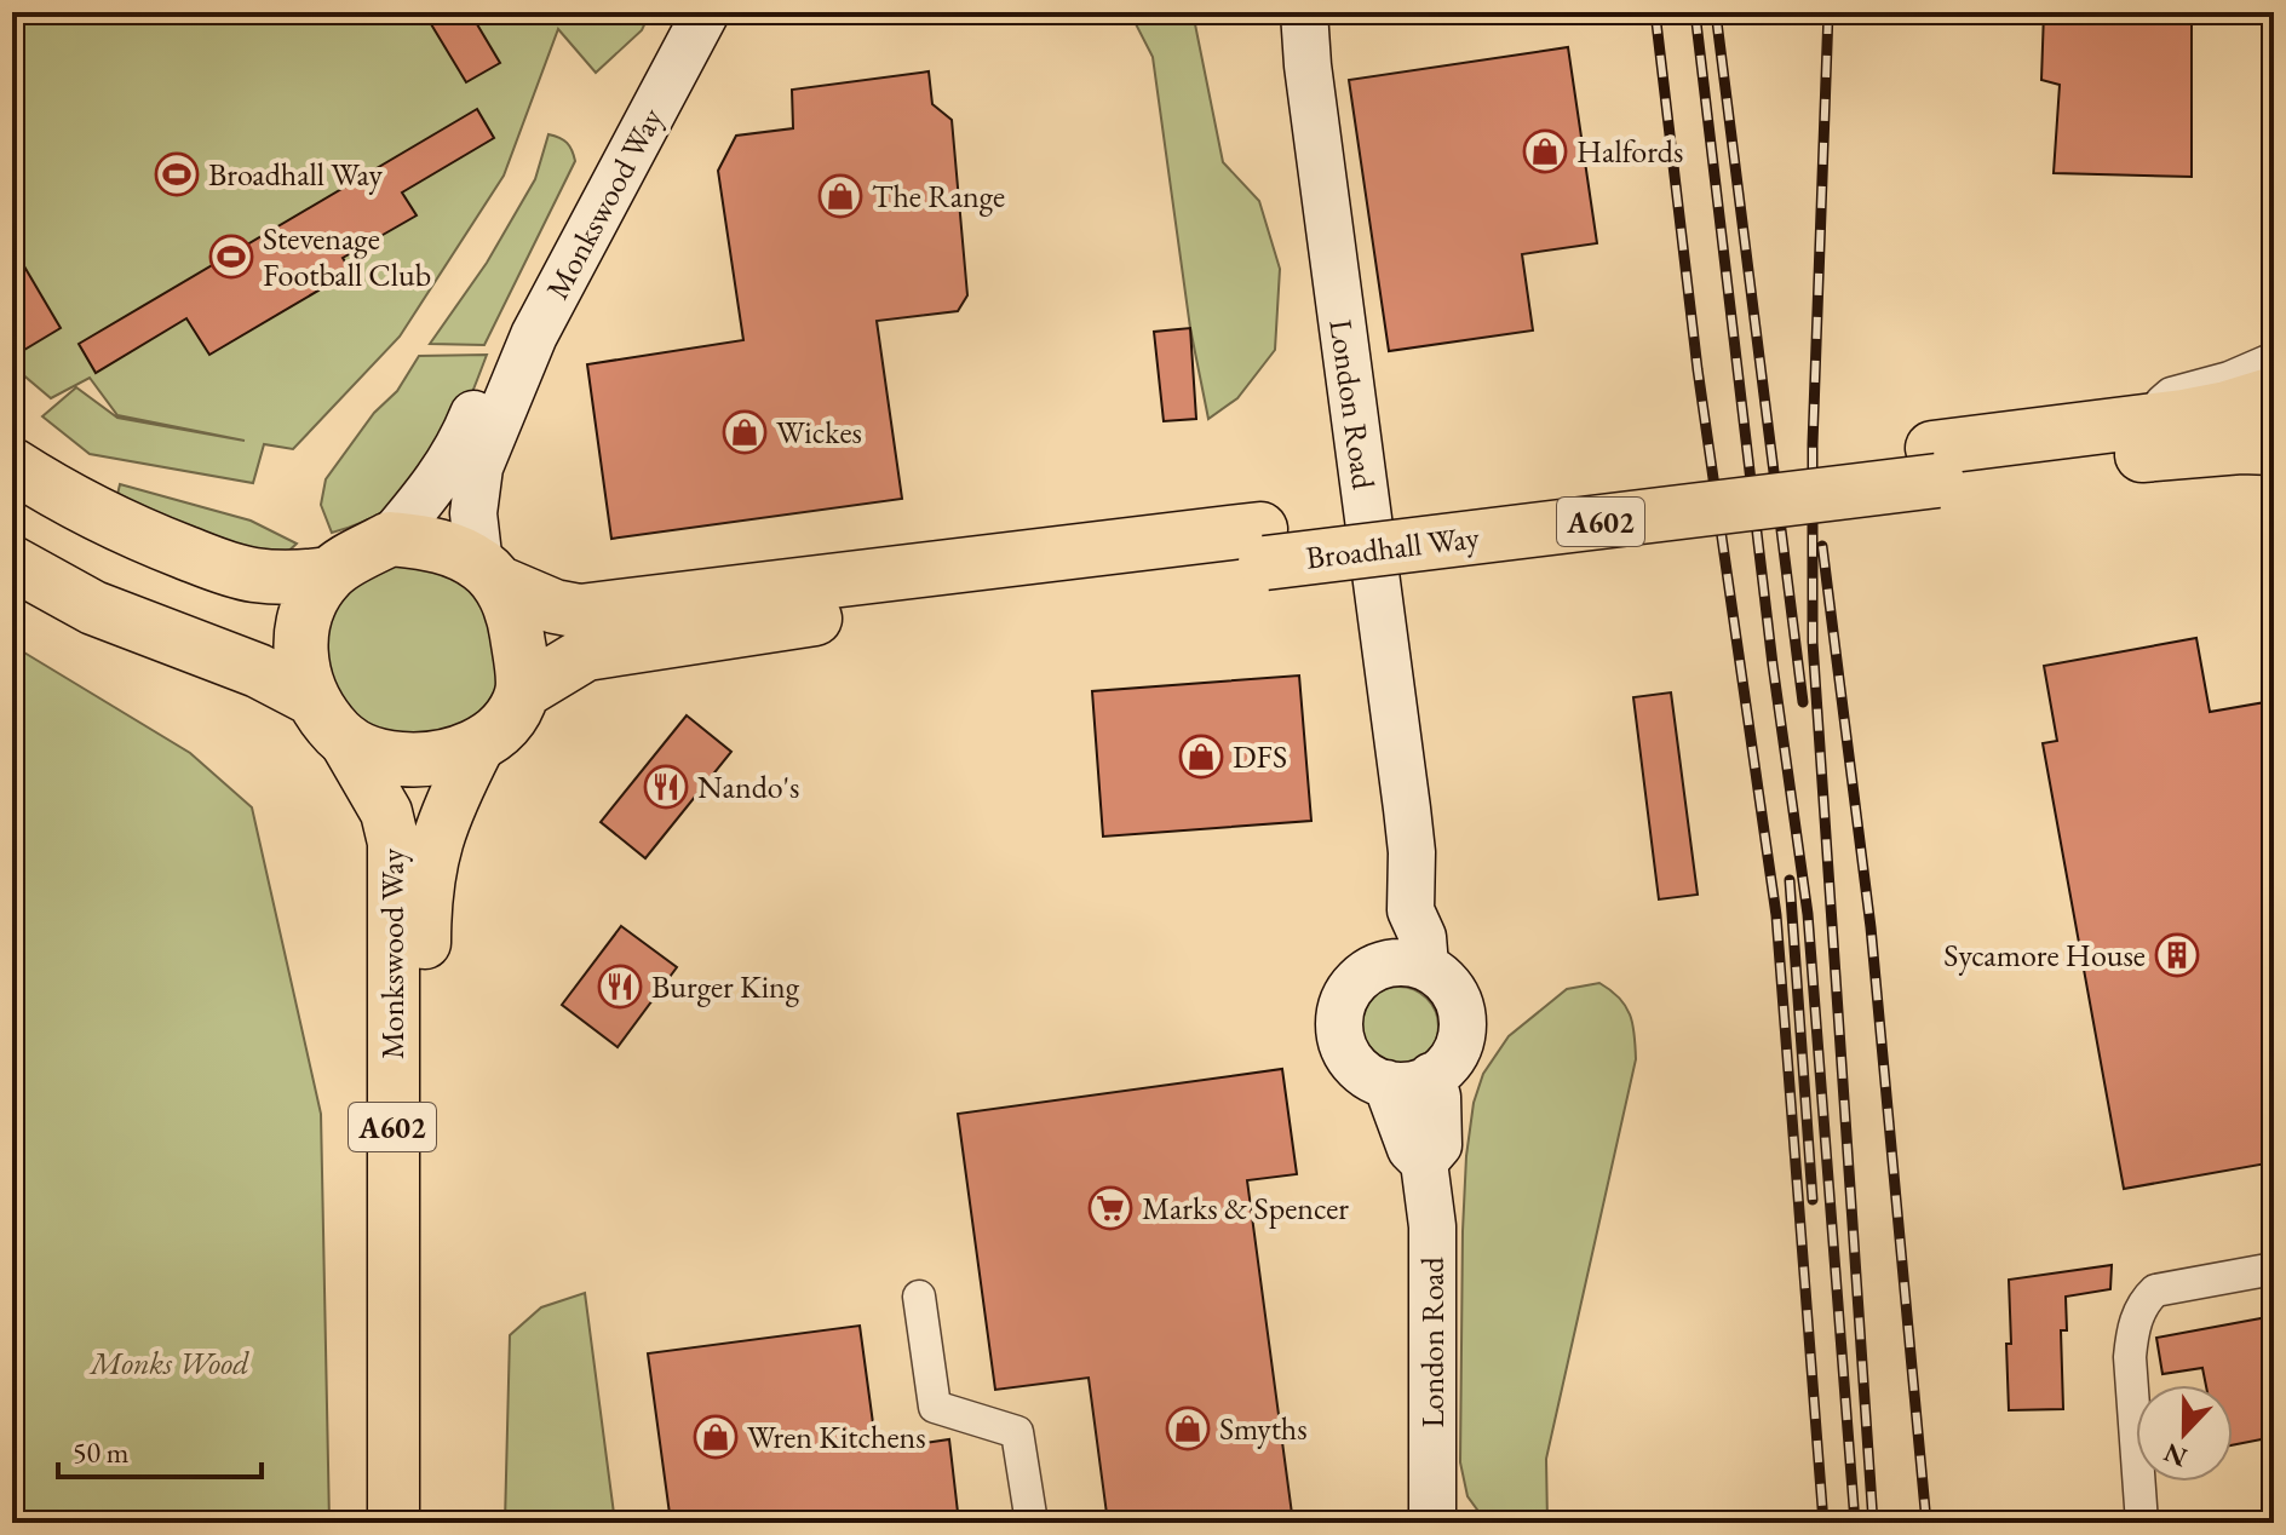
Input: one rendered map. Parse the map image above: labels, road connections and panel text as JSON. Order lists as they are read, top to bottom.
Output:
{
  "streets": {
    "highway": ["A602", "Broadhall Way"],
    "main road": ["Monkswood Way", "London Road"]
  },
  "crossings": [
    ["Monkswood Way", "Broadhall Way"]
  ],
  "parks": ["Monks Wood"],
  "places": {
    "shop": [
      "Halfords",
      "The Range",
      "Wickes",
      "DFS",
      "Smyths",
      "Wren Kitchens"
    ],
    "sports": ["Broadhall Way", "Stevenage Football Club"],
    "restaurant": ["Nando's", "Burger King"],
    "building": ["Sycamore House"],
    "supermarket": ["Marks & Spencer"]
  },
  "scale_bar": "50 m",
  "north": "bottom"
}
